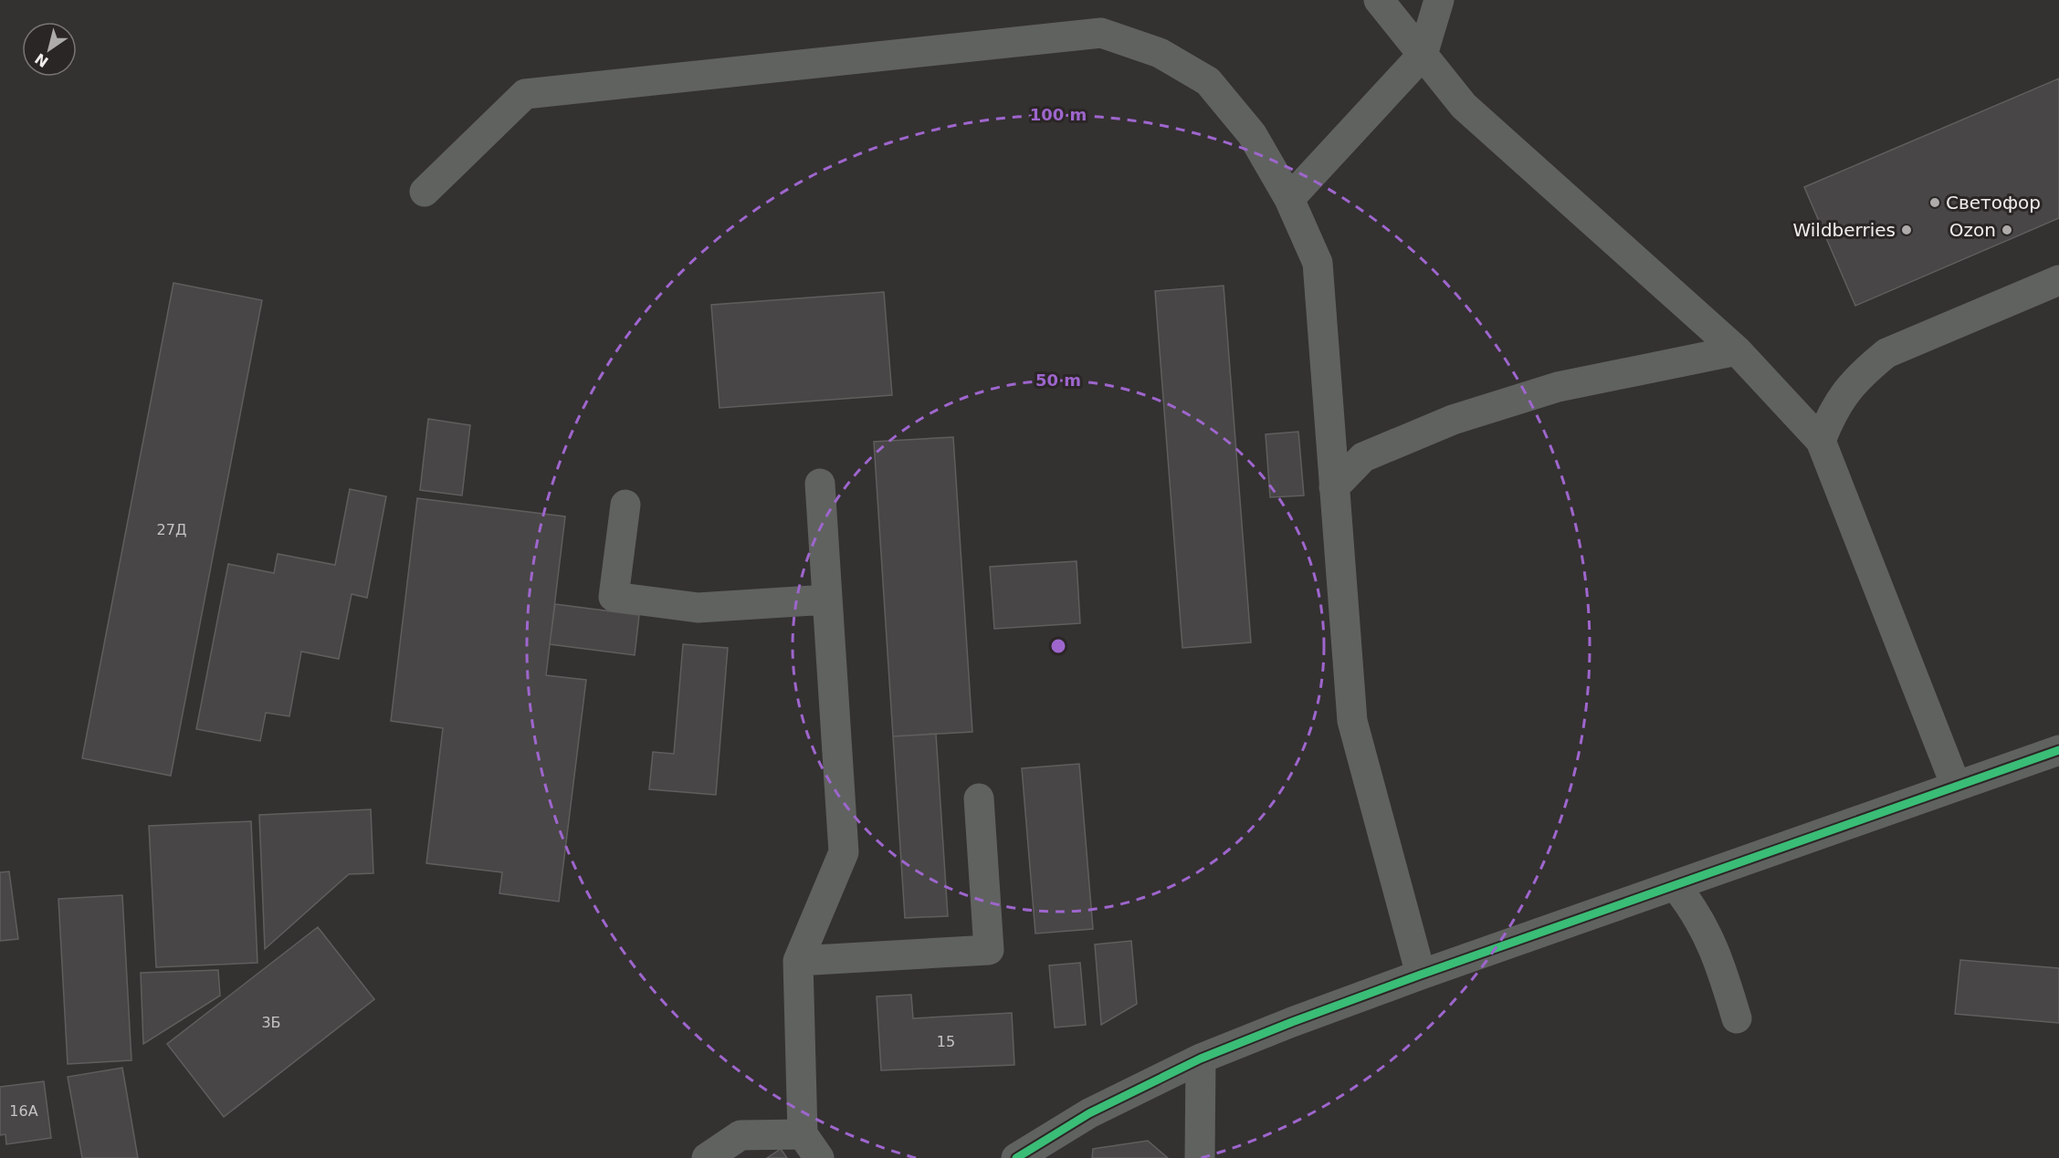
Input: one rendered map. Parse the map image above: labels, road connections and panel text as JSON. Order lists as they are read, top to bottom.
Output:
{
  "places": ["Светофор", "Wildberries", "Ozon"],
  "house_numbers": [
    "27Д",
    "3Б",
    "15",
    "16А"
  ],
  "north": "bottom left",
  "rings": ["100 m", "50 m"]
}
